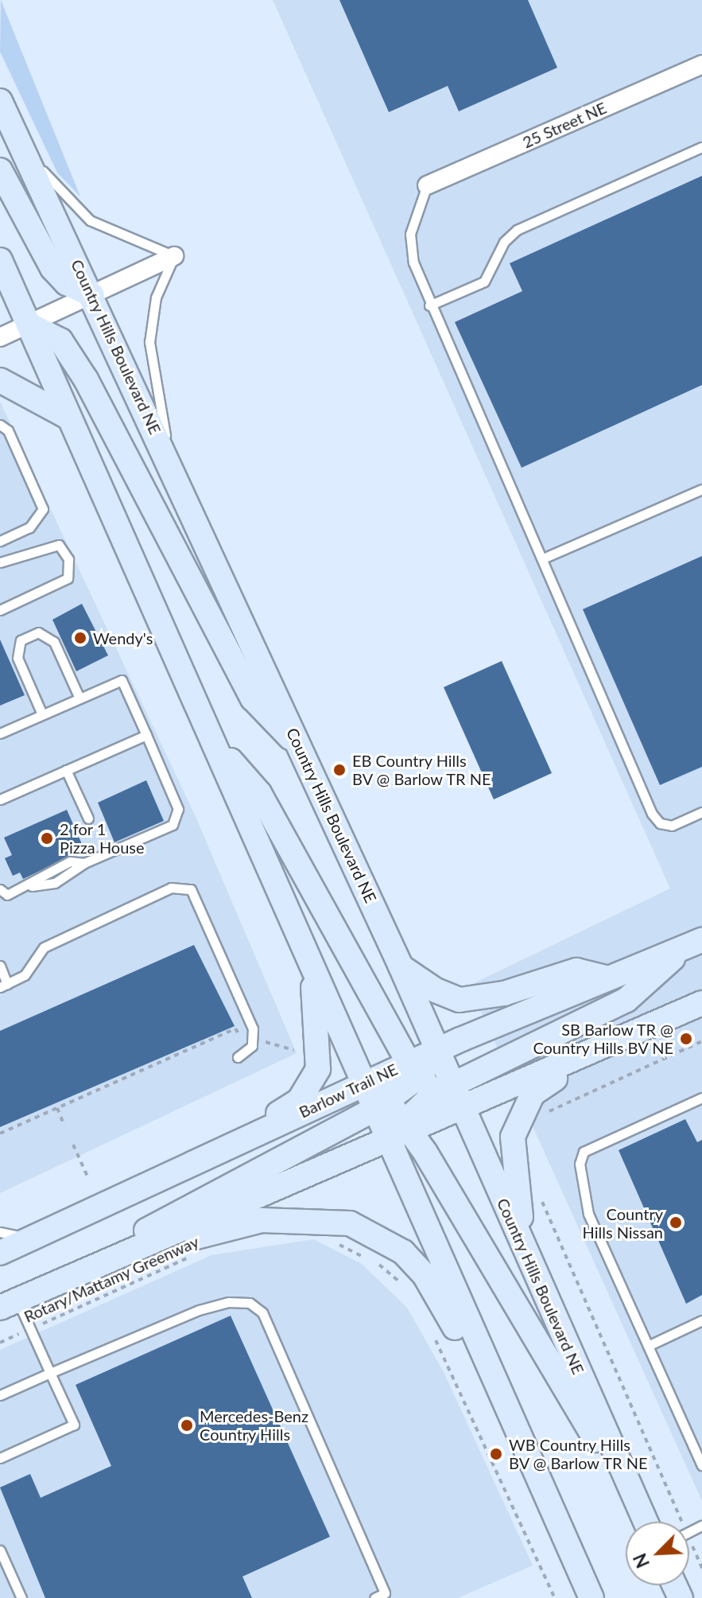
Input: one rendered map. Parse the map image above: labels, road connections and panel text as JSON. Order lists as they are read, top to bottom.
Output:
{
  "streets": {
    "main road": ["Country Hills Boulevard NE", "Barlow Trail NE"],
    "street": ["25 Street NE"],
    "path": ["Rotary/Mattamy Greenway"]
  },
  "crossings": [
    ["Country Hills Boulevard NE", "Barlow Trail NE"]
  ],
  "places": [
    "Wendy's",
    "EB Country Hills BV @ Barlow TR NE",
    "2 for 1 Pizza House",
    "SB Barlow TR @ Country Hills BV NE",
    "Country Hills Nissan",
    "Mercedes-Benz Country Hills",
    "WB Country Hills BV @ Barlow TR NE"
  ],
  "north": "bottom left"
}
